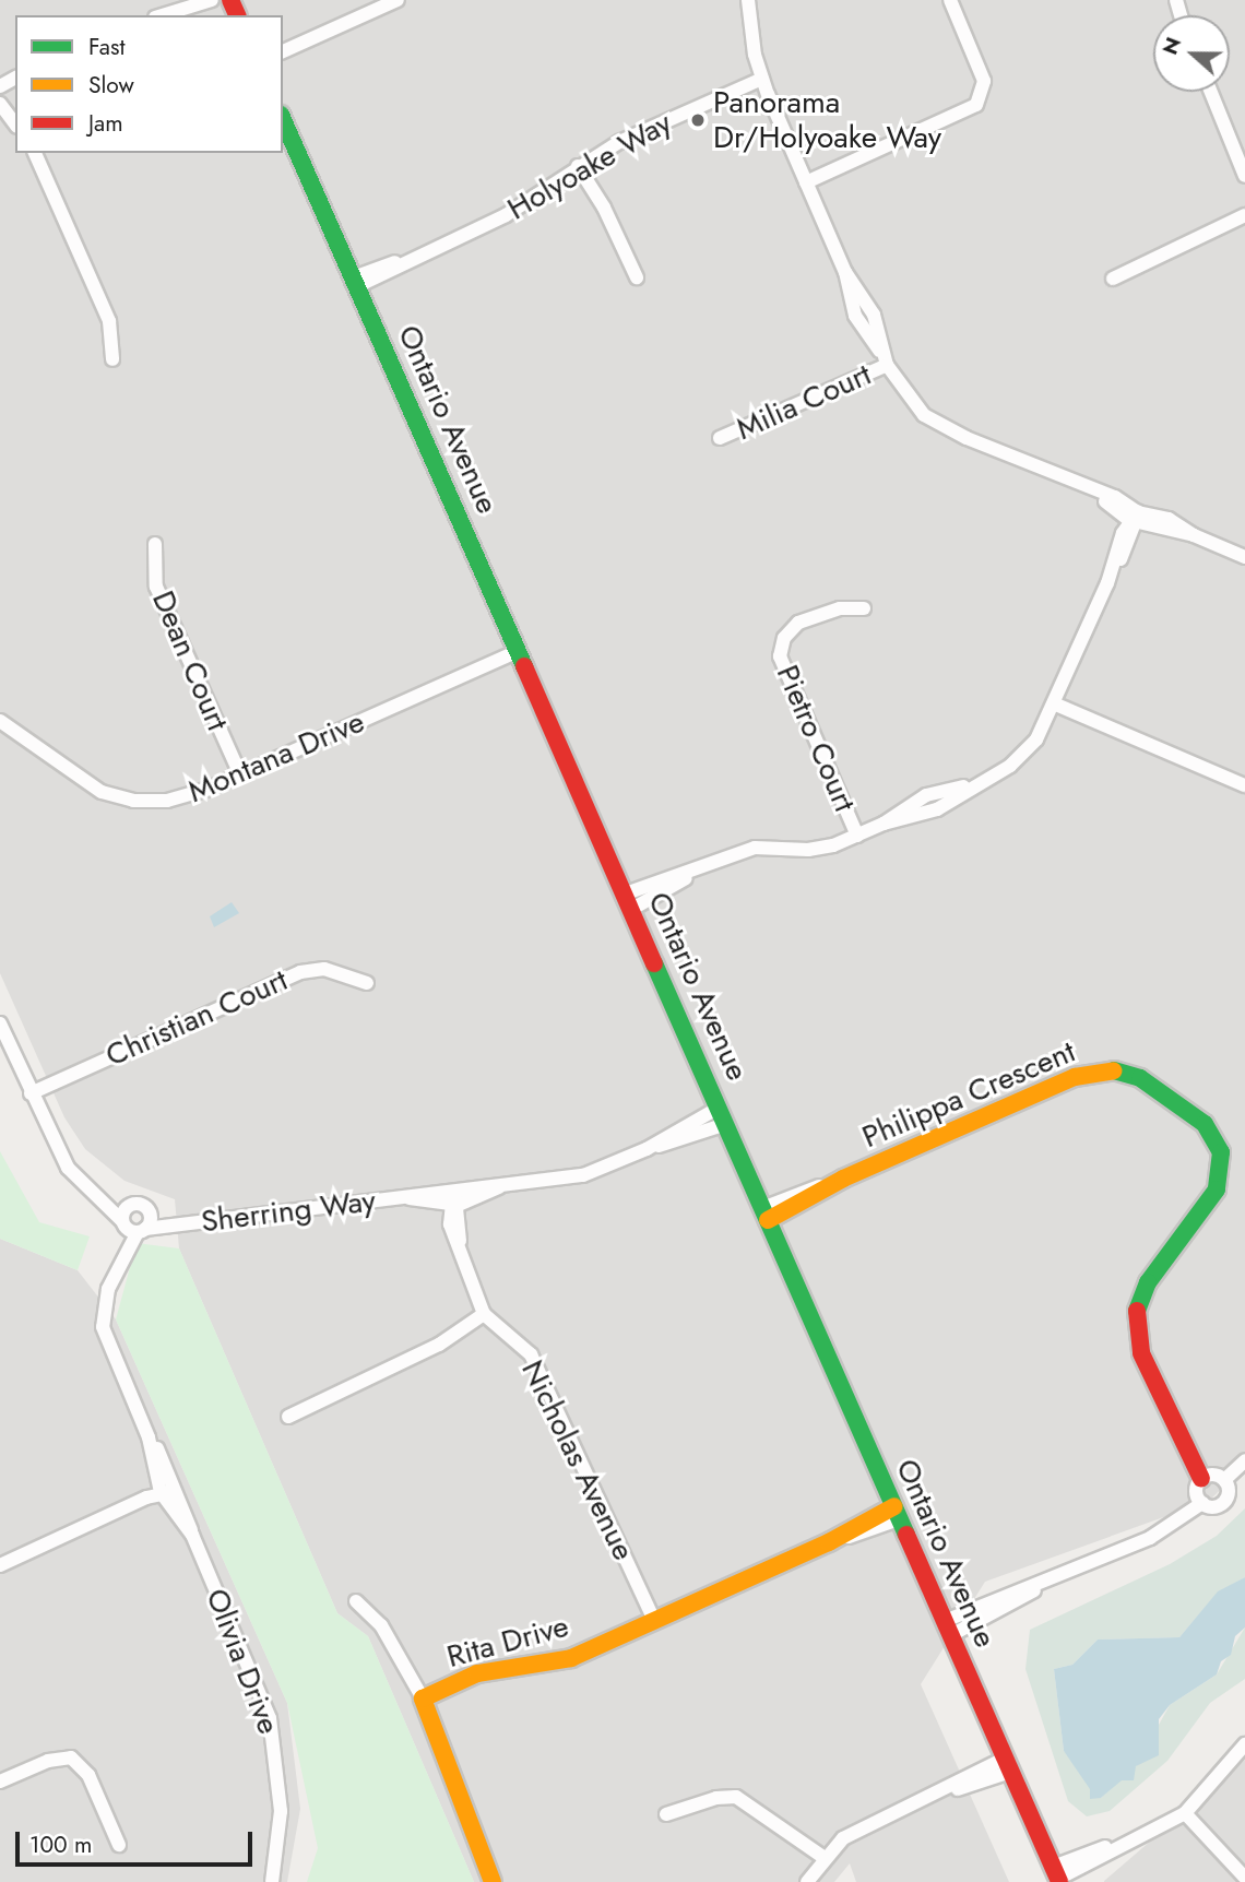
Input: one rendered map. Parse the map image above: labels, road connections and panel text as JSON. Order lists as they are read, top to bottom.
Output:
{
  "streets": {
    "street": [
      "Holyoake Way",
      "Milia Court",
      "Ontario Avenue",
      "Dean Court",
      "Pietro Court",
      "Montana Drive",
      "Christian Court",
      "Philippa Crescent",
      "Sherring Way",
      "Nicholas Avenue",
      "Rita Drive",
      "Olivia Drive"
    ]
  },
  "crossings": [
    ["Holyoake Way", "Ontario Avenue"],
    ["Ontario Avenue", "Montana Drive"],
    ["Ontario Avenue", "Philippa Crescent"],
    ["Ontario Avenue", "Sherring Way"],
    ["Ontario Avenue", "Rita Drive"],
    ["Dean Court", "Montana Drive"],
    ["Sherring Way", "Olivia Drive"],
    ["Nicholas Avenue", "Rita Drive"]
  ],
  "places": ["Panorama Dr/Holyoake Way"],
  "legend": ["Fast", "Slow", "Jam"],
  "scale_bar": "100 m",
  "north": "left"
}
